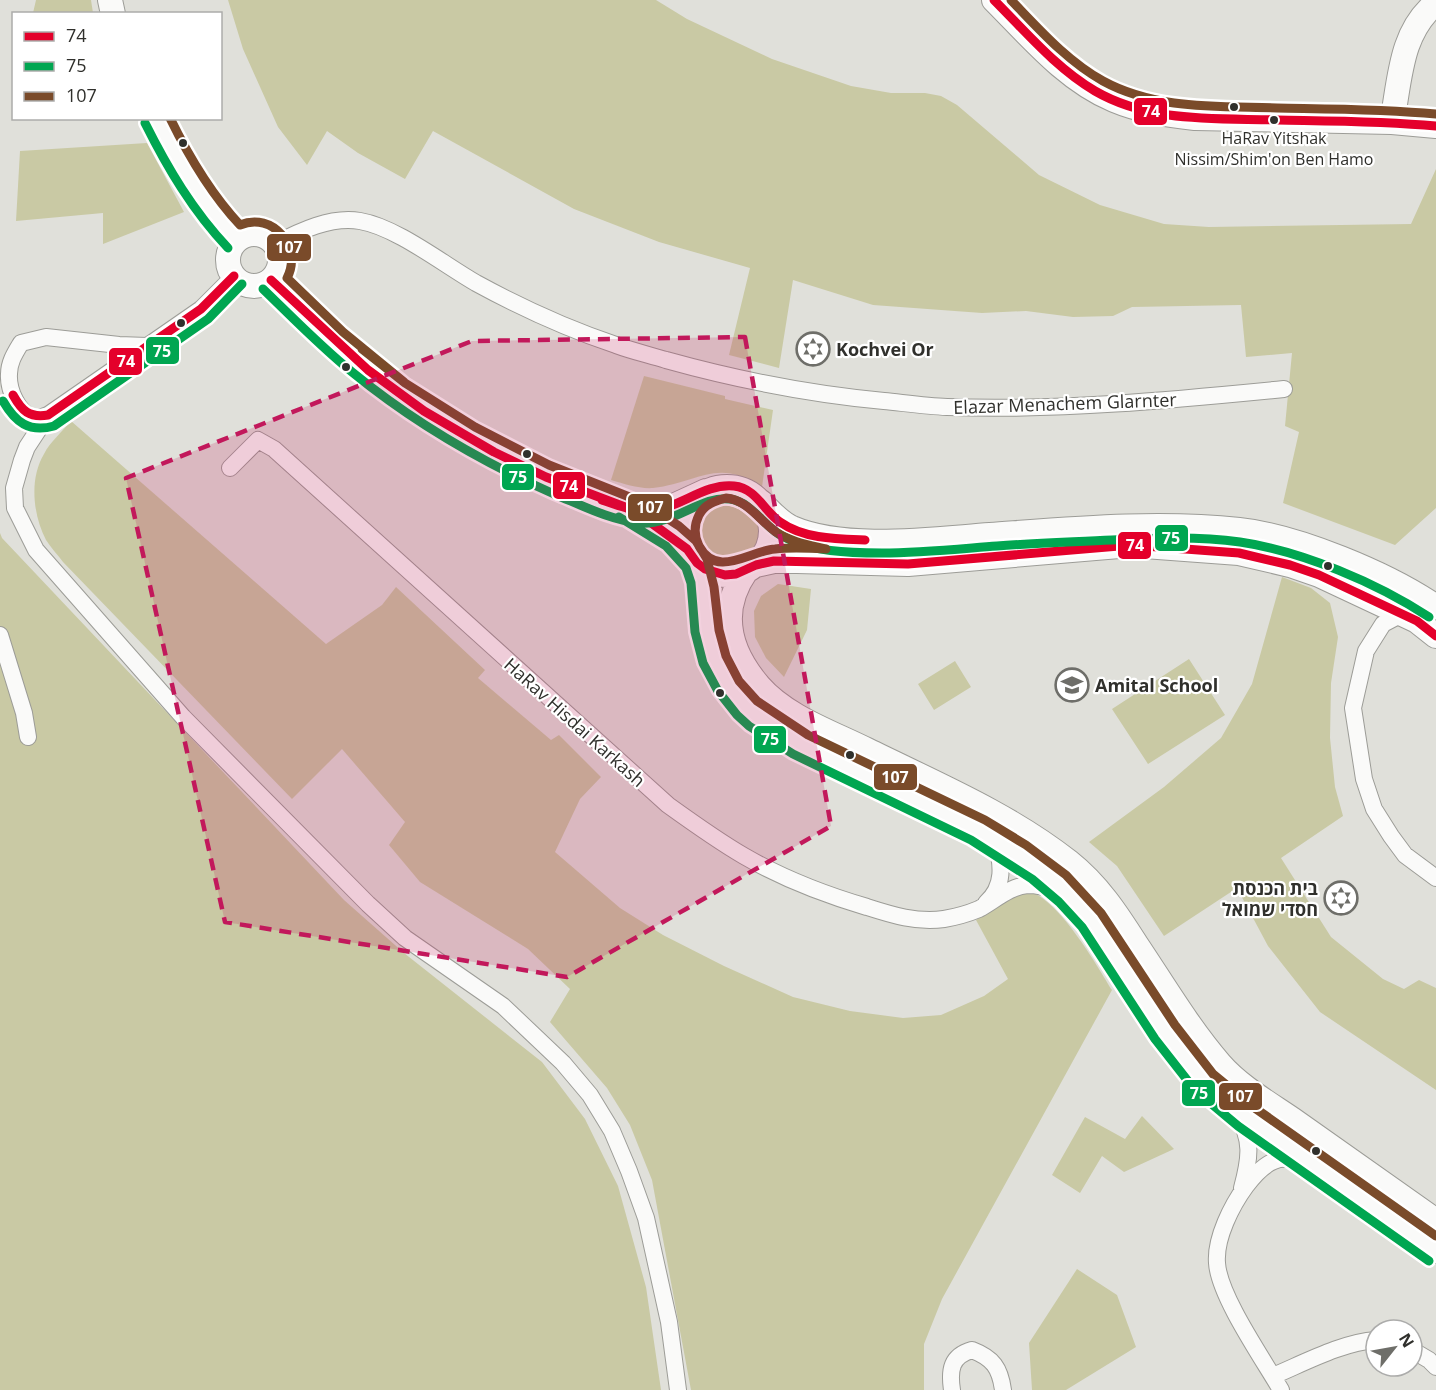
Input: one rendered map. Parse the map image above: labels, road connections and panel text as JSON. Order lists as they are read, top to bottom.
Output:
{
  "streets": {
    "street": ["Elazar Menachem Glarnter", "HaRav Hisdai Karkash"]
  },
  "places": {
    "other": ["HaRav Yitshak Nissim/Shim'on Ben Hamo"],
    "synagogue": ["Kochvei Or", "בית הכנסת חסדי שמואל"],
    "school or university": ["Amital School"]
  },
  "lines": ["transit line 74", "transit line 107", "transit line 75"],
  "legend": ["74", "75", "107"],
  "north": "top right"
}
